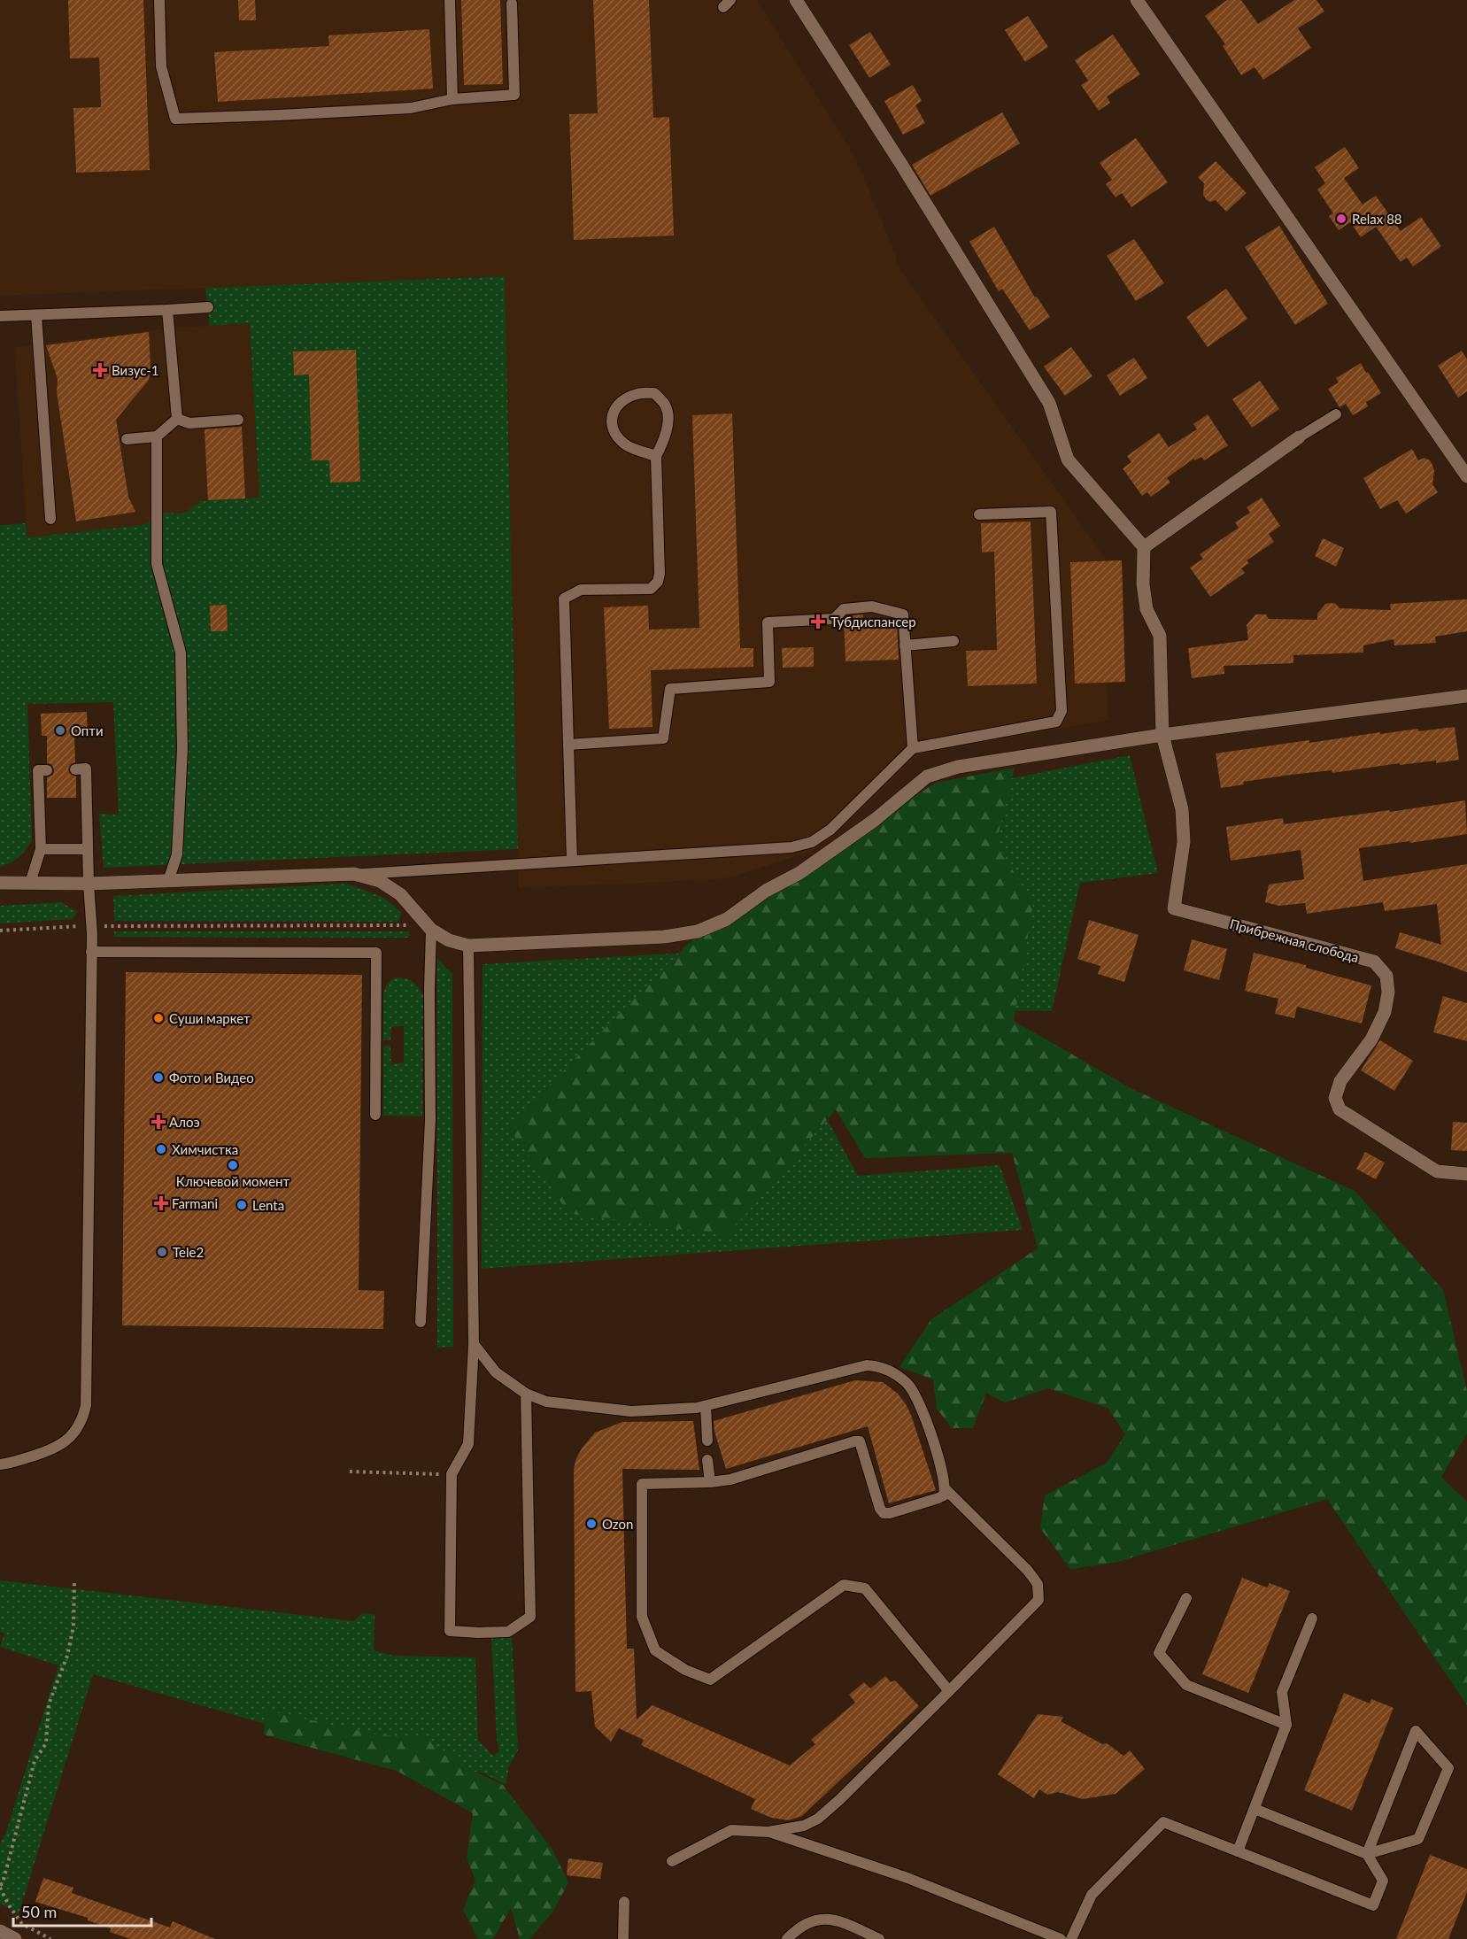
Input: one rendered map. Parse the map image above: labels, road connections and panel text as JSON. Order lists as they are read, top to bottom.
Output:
{
  "streets": {
    "street": ["Прибрежная слобода"]
  },
  "places": {
    "other": [
      "Relax 88",
      "Опти",
      "Суши маркет",
      "Фото и Видео",
      "Химчистка",
      "Ключевой момент",
      "Lenta",
      "Tele2",
      "Ozon"
    ],
    "health": [
      "Визус-1",
      "Тубдиспансер",
      "Алоэ",
      "Farmani"
    ]
  },
  "scale_bar": "50 m"
}
